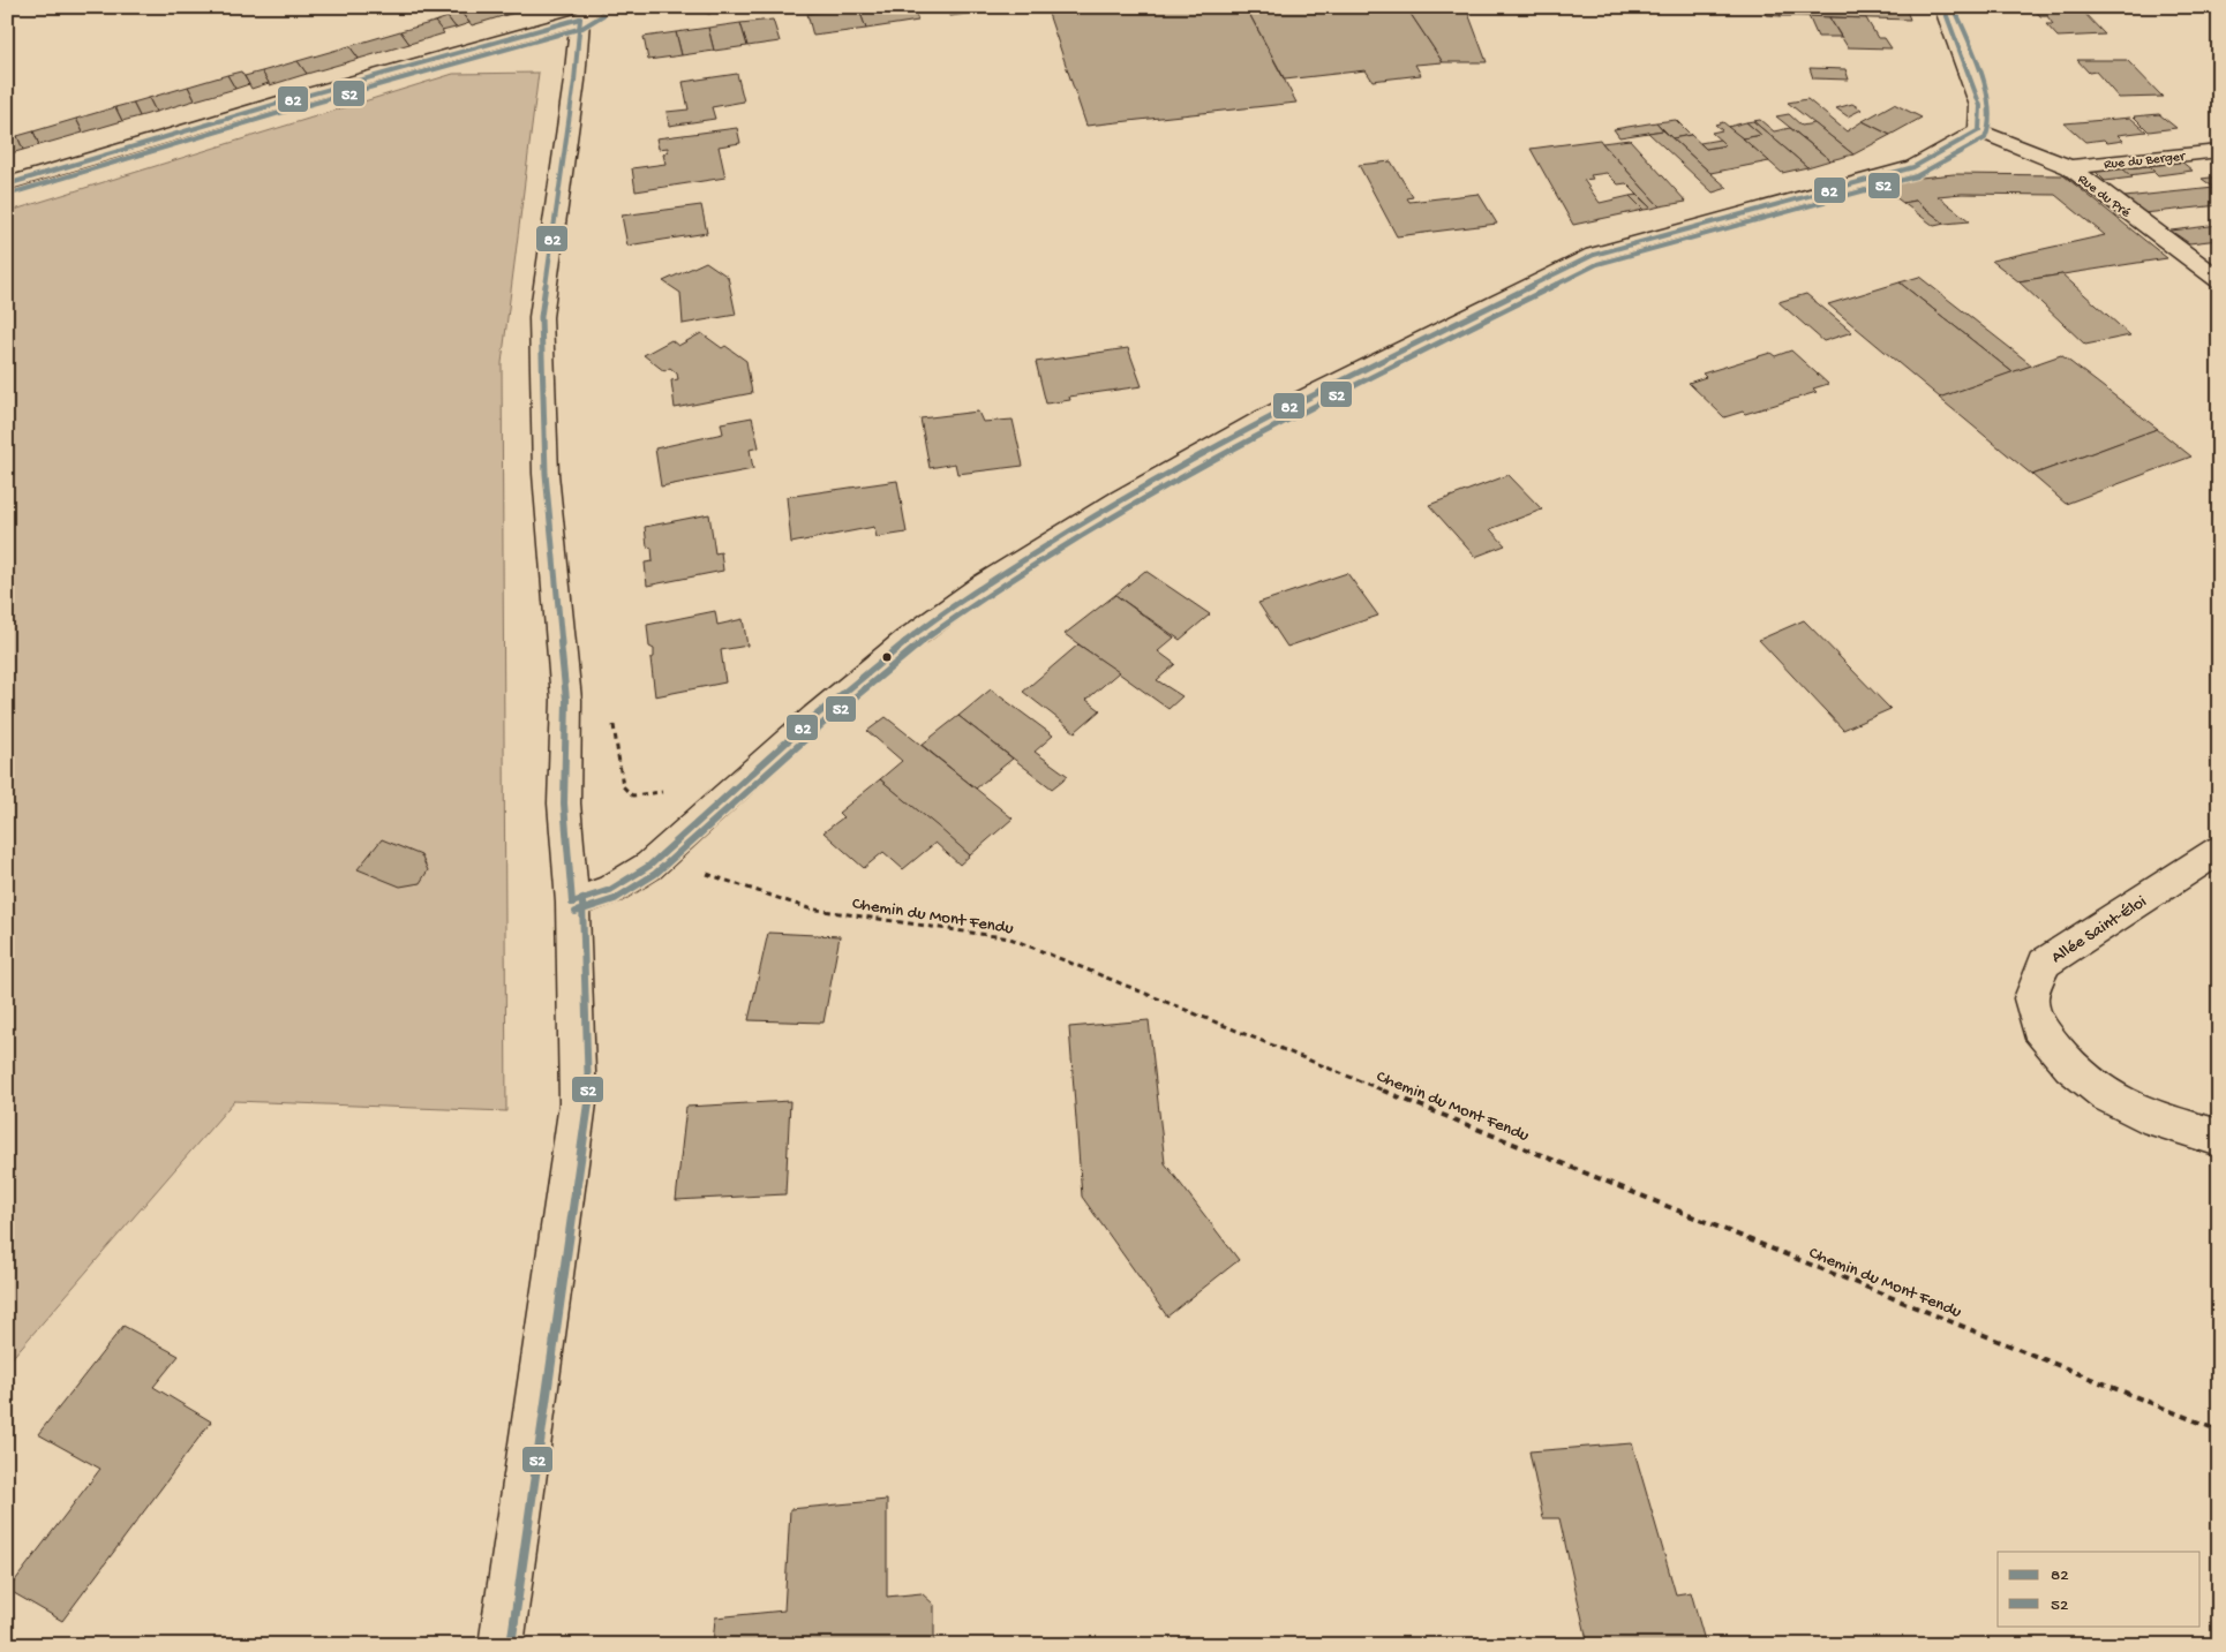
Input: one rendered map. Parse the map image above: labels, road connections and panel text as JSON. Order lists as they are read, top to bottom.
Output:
{
  "streets": {
    "street": ["Rue du Berger", "Rue du Pré", "Allée Saint-Éloi"],
    "path": ["Chemin du Mont Fendu"]
  },
  "crossings": [
    ["Rue du Berger", "Rue du Pré"]
  ],
  "lines": ["transit line 82", "transit line 52"],
  "legend": ["82", "52"]
}
